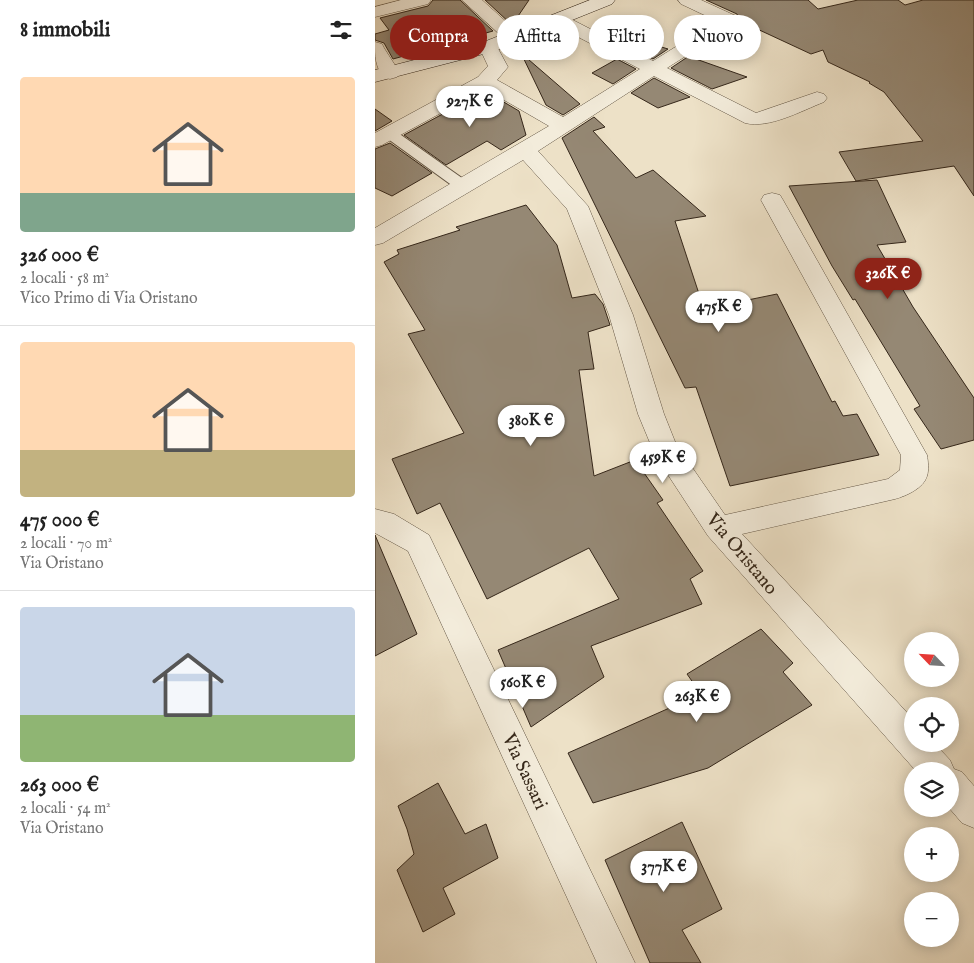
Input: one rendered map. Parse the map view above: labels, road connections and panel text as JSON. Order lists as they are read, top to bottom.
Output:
{
  "streets": {
    "street": ["Via Oristano", "Via Sassari"]
  },
  "north": "top left",
  "page": {
    "heading": "8 immobili",
    "chip": [
      "Compra",
      "Affitta",
      "Filtri",
      "Nuovo"
    ],
    "list": [
      {
        "name": "326 000 €",
        "note": "2 locali · 58 m² · Vico Primo di Via Oristano"
      },
      {
        "name": "475 000 €",
        "note": "2 locali · 70 m² · Via Oristano"
      },
      {
        "name": "263 000 €",
        "note": "2 locali · 54 m² · Via Oristano"
      }
    ],
    "price": [
      "927K €",
      "326K €",
      "475K €",
      "380K €",
      "459K €",
      "560K €",
      "263K €",
      "377K €"
    ],
    "map_buttons": ["+", "−"]
  }
}
